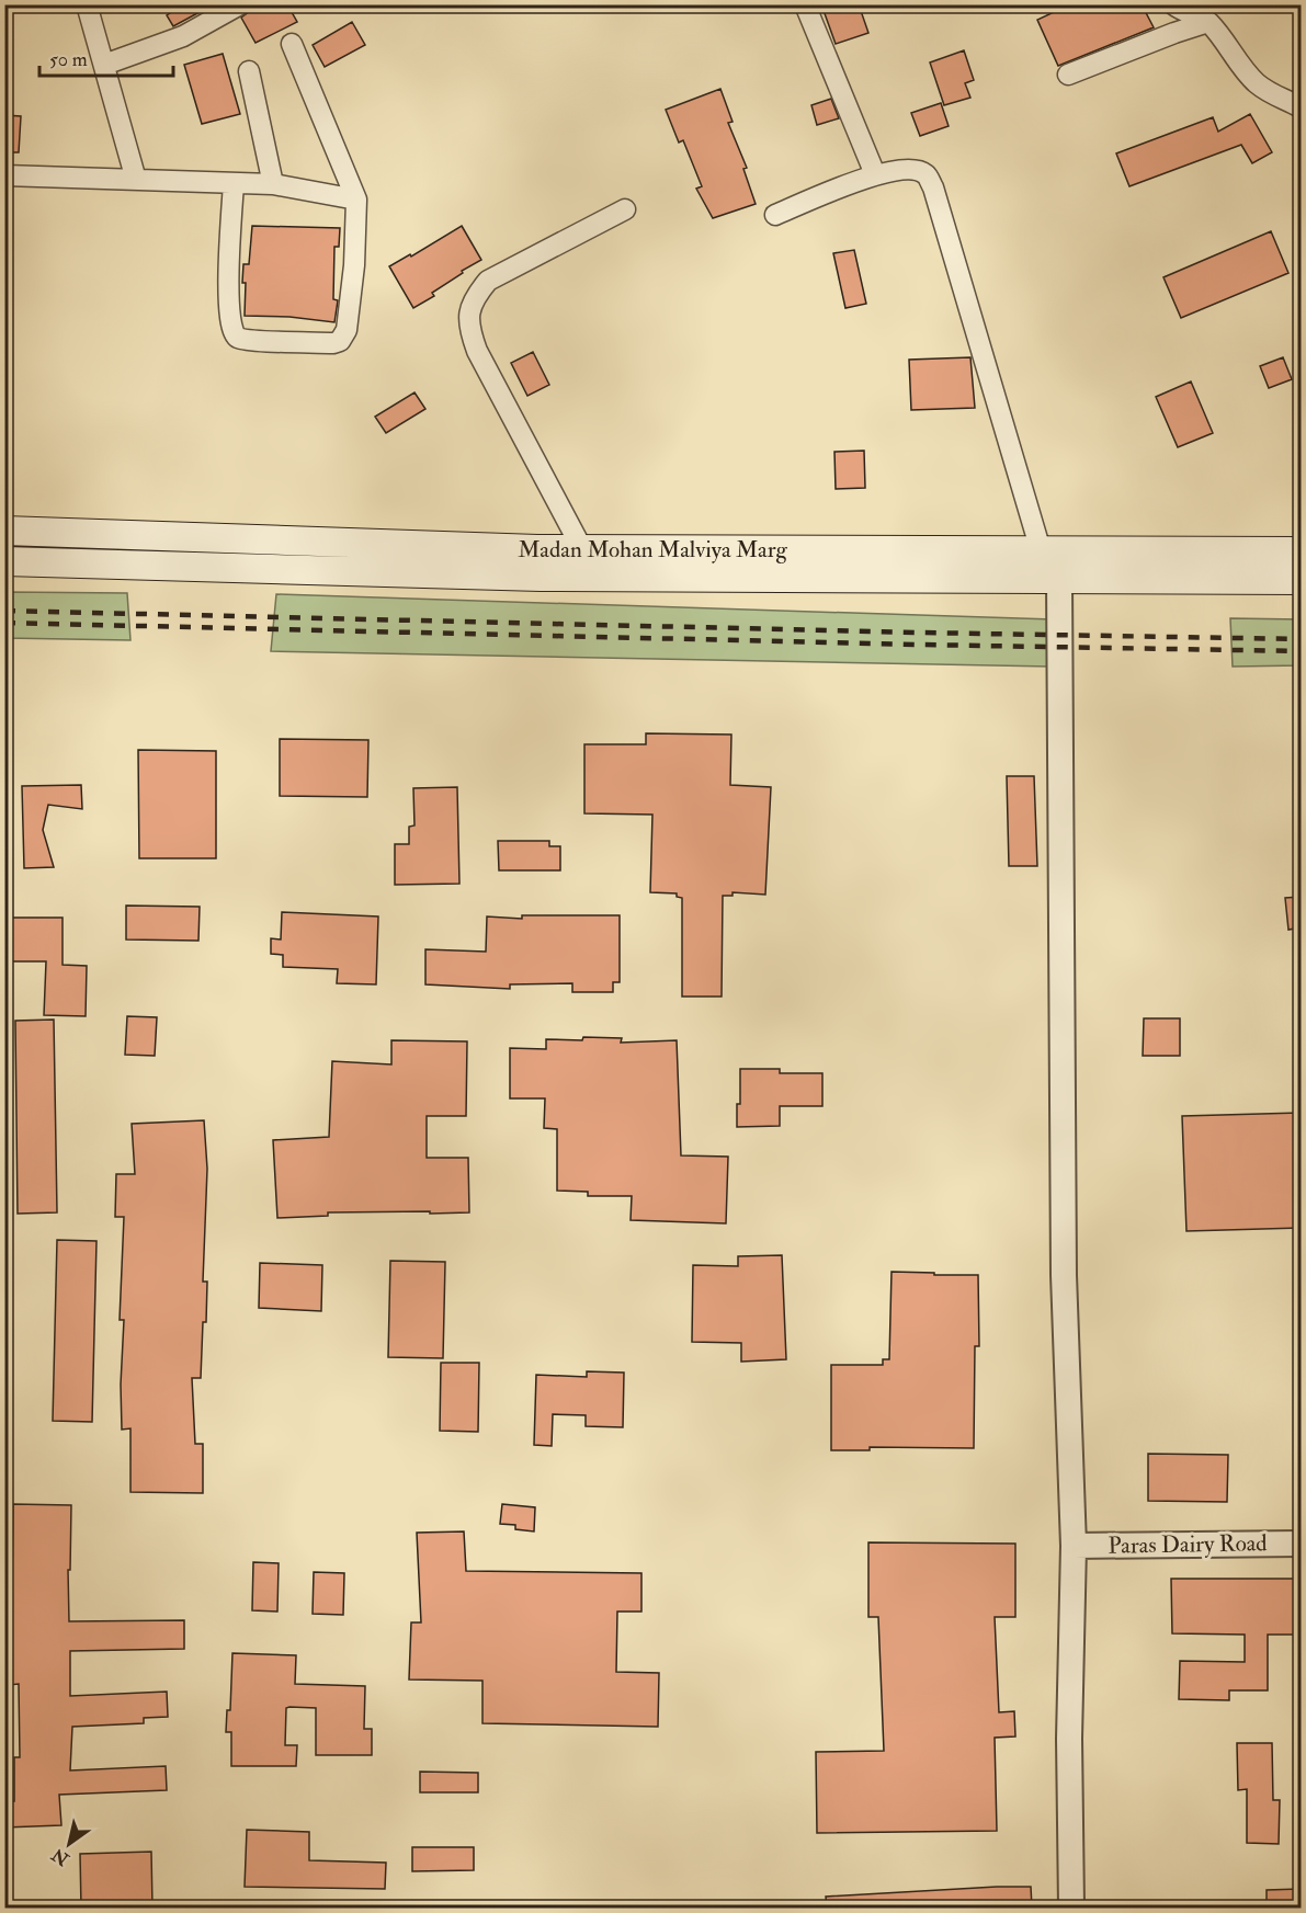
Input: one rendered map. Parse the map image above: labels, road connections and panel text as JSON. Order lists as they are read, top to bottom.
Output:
{
  "streets": {
    "main road": ["Madan Mohan Malviya Marg"],
    "street": ["Paras Dairy Road"]
  },
  "scale_bar": "50 m",
  "north": "bottom left"
}
